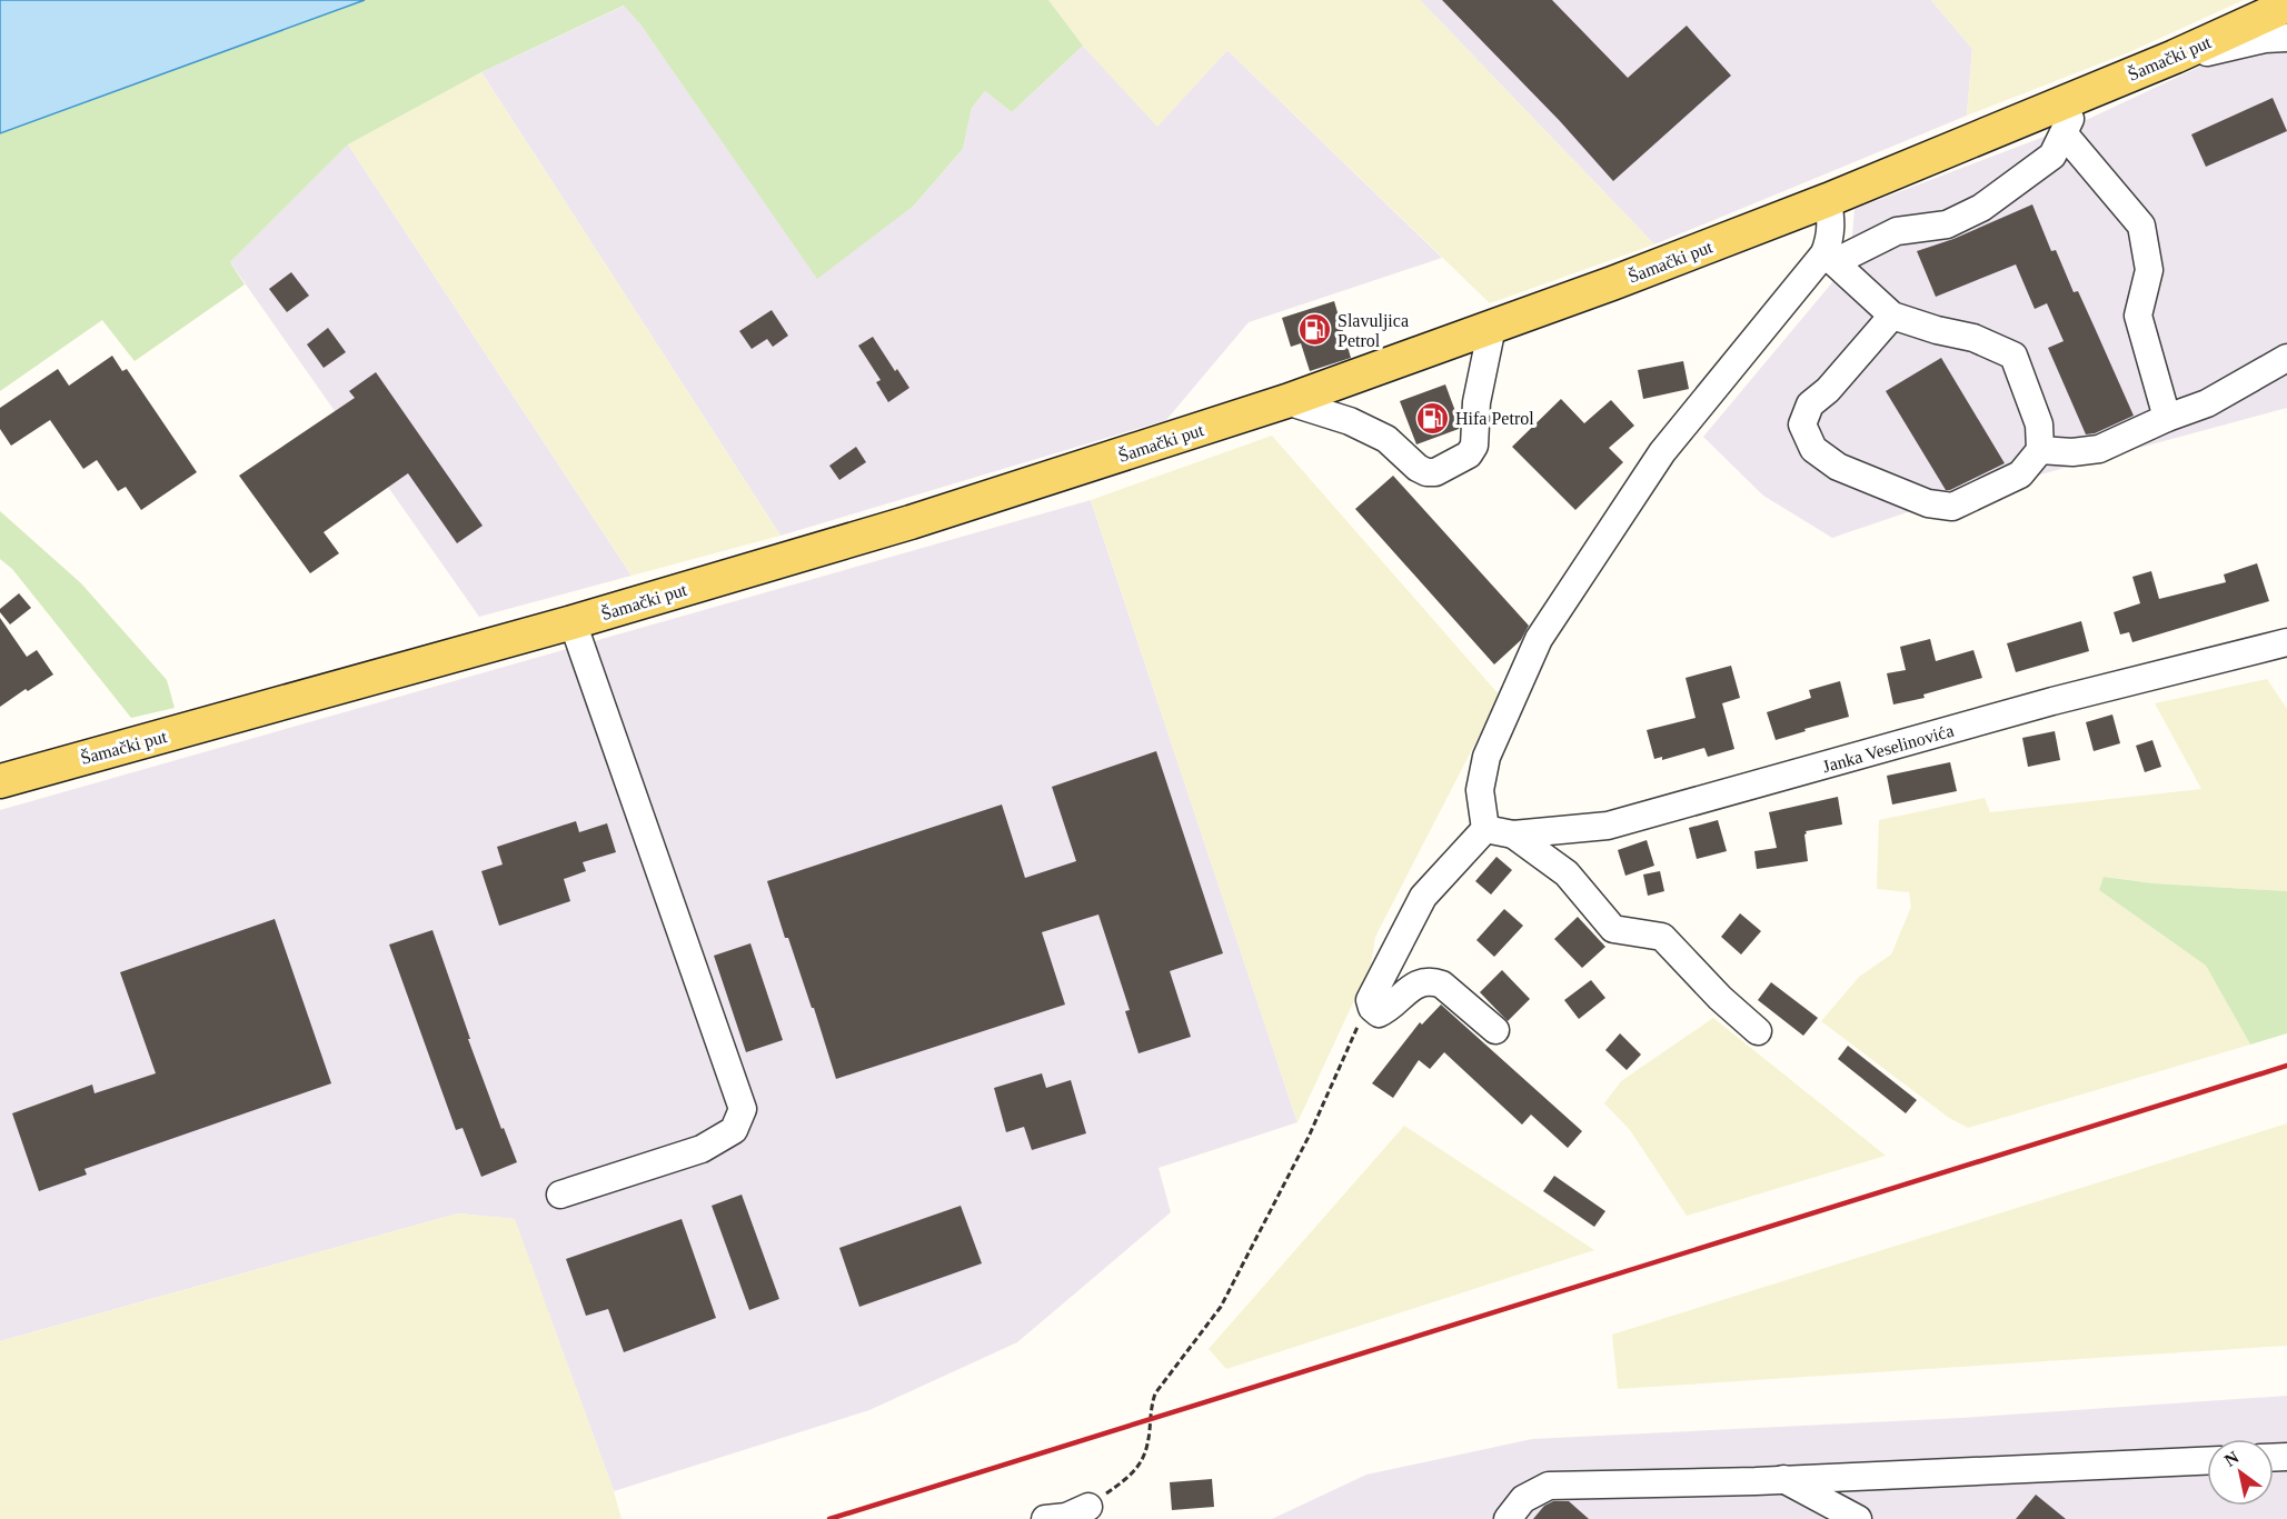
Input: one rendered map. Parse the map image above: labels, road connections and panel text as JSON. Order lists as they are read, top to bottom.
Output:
{
  "streets": {
    "main road": ["Šamački put"],
    "street": ["Janka Veselinovića"]
  },
  "places": {
    "fuel station": ["Slavuljica Petrol", "Hifa Petrol"]
  },
  "north": "top left"
}
